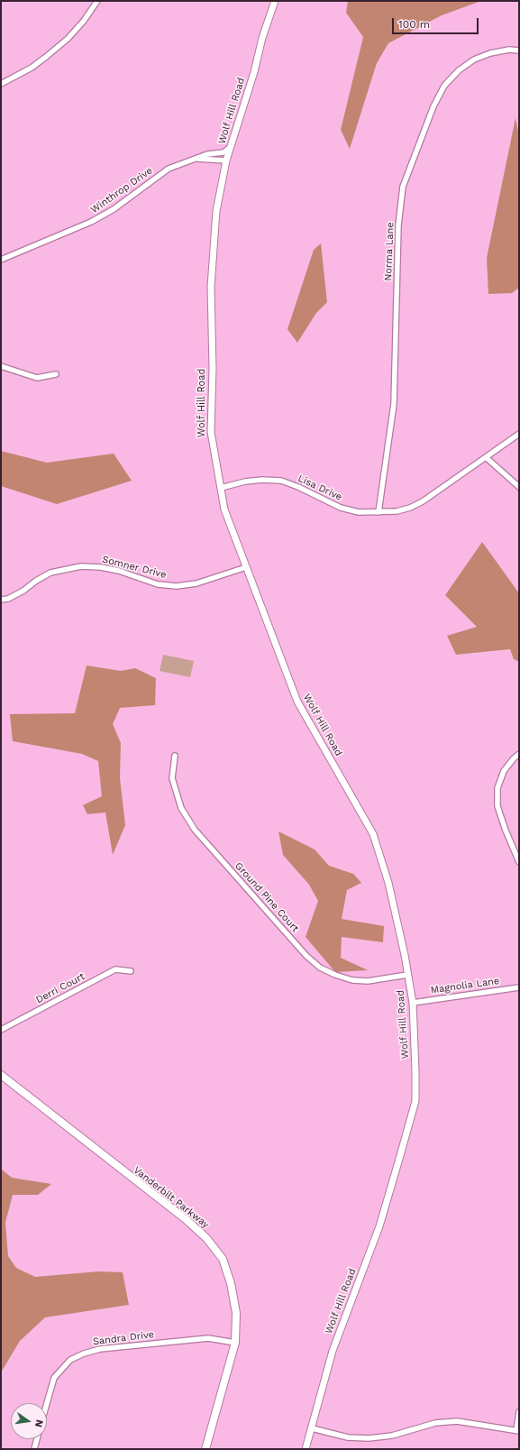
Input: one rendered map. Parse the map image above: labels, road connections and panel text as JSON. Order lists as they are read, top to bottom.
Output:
{
  "streets": {
    "main road": ["Vanderbilt Parkway"],
    "street": [
      "Wolf Hill Road",
      "Winthrop Drive",
      "Norma Lane",
      "Lisa Drive",
      "Somner Drive",
      "Ground Pine Court",
      "Magnolia Lane",
      "Derri Court",
      "Sandra Drive"
    ]
  },
  "crossings": [
    ["Wolf Hill Road", "Winthrop Drive"],
    ["Wolf Hill Road", "Lisa Drive"],
    ["Wolf Hill Road", "Somner Drive"],
    ["Wolf Hill Road", "Ground Pine Court"],
    ["Wolf Hill Road", "Magnolia Lane"],
    ["Norma Lane", "Lisa Drive"],
    ["Vanderbilt Parkway", "Sandra Drive"]
  ],
  "scale_bar": "100 m",
  "north": "right"
}
